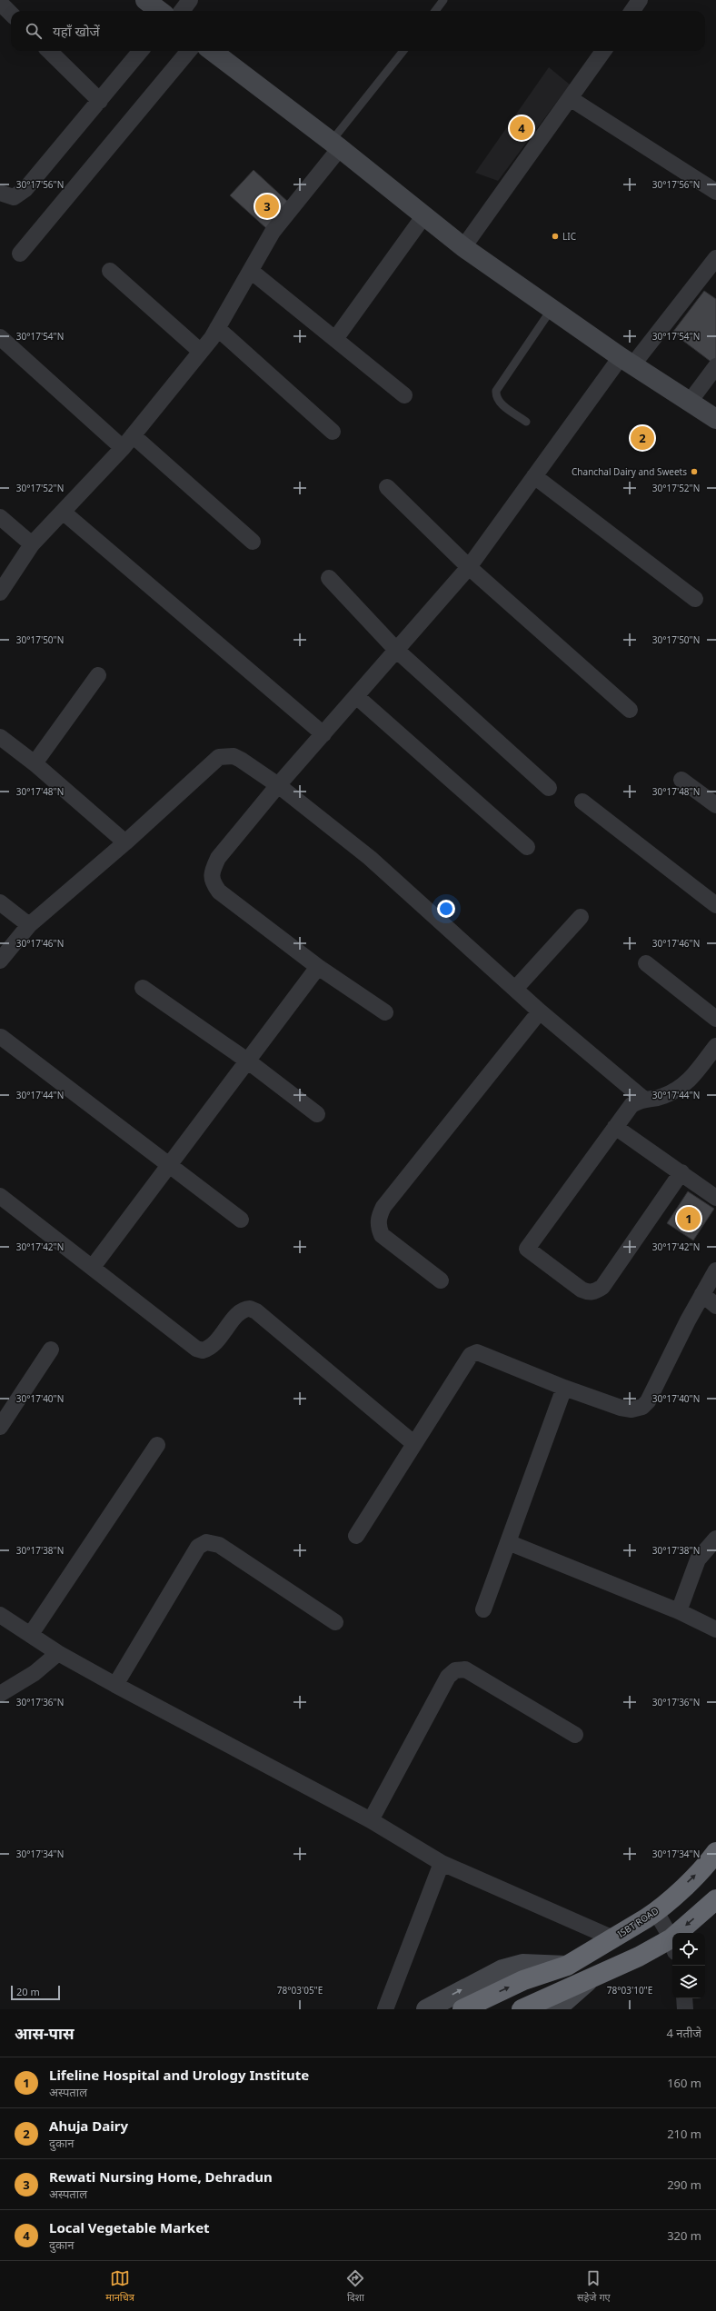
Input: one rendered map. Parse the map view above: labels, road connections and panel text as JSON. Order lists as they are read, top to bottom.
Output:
{
  "streets": {
    "highway": ["ISBT ROAD"]
  },
  "places": ["LIC", "Chanchal Dairy and Sweets"],
  "scale_bar": "20 m",
  "page": {
    "search": "यहाँ खोजें",
    "pins": [
      "4",
      "3",
      "2",
      "1"
    ],
    "scale": "20 m",
    "heading": ["आस-पास", "4 नतीजे"],
    "list": [
      {
        "mark": "1",
        "name": "Lifeline Hospital and Urology Institute",
        "note": "अस्पताल",
        "value": "160 m"
      },
      {
        "mark": "2",
        "name": "Ahuja Dairy",
        "note": "दुकान",
        "value": "210 m"
      },
      {
        "mark": "3",
        "name": "Rewati Nursing Home, Dehradun",
        "note": "अस्पताल",
        "value": "290 m"
      },
      {
        "mark": "4",
        "name": "Local Vegetable Market",
        "note": "दुकान",
        "value": "320 m"
      }
    ],
    "nav": ["मानचित्र", "दिशा", "सहेजे गए"]
  },
  "coordinates": [
    "30°17'56\"N",
    "30°17'54\"N",
    "30°17'52\"N",
    "30°17'50\"N",
    "30°17'48\"N",
    "30°17'46\"N",
    "30°17'44\"N",
    "30°17'42\"N",
    "30°17'40\"N",
    "30°17'38\"N",
    "30°17'36\"N",
    "30°17'34\"N",
    "78°03'05\"E",
    "78°03'10\"E"
  ]
}
